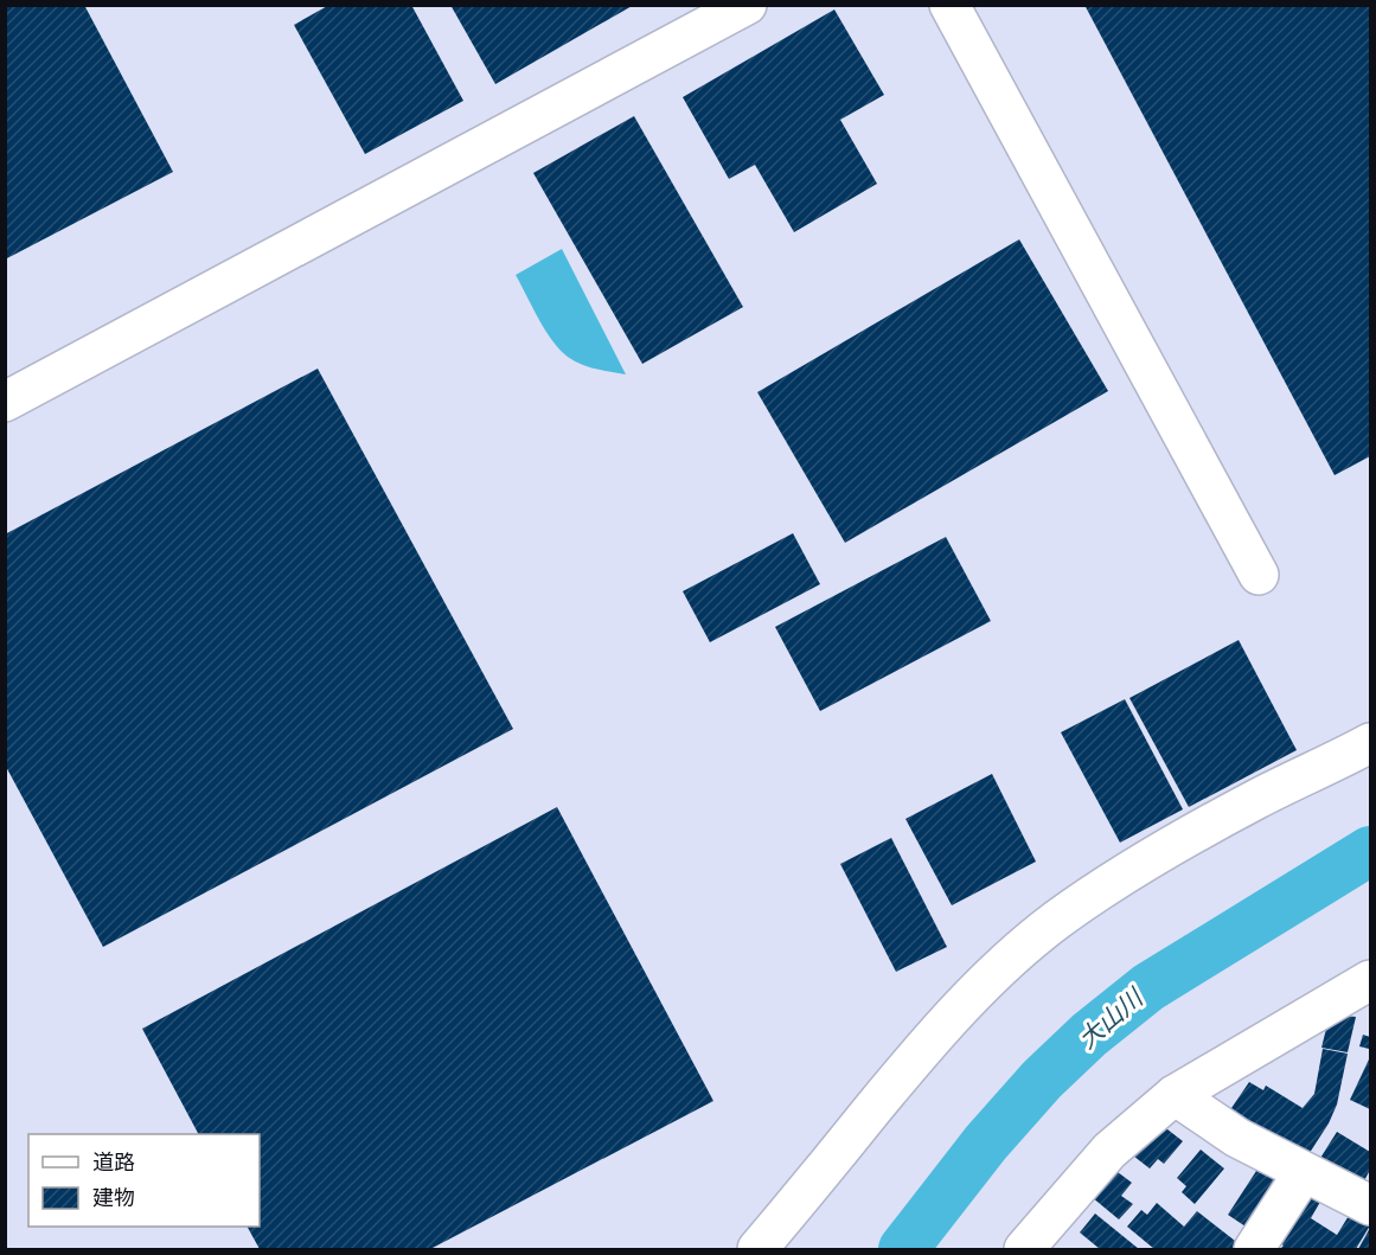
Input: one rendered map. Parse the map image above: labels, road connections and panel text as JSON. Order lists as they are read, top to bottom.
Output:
{
  "water": ["大山川"],
  "legend": ["道路", "建物"]
}
